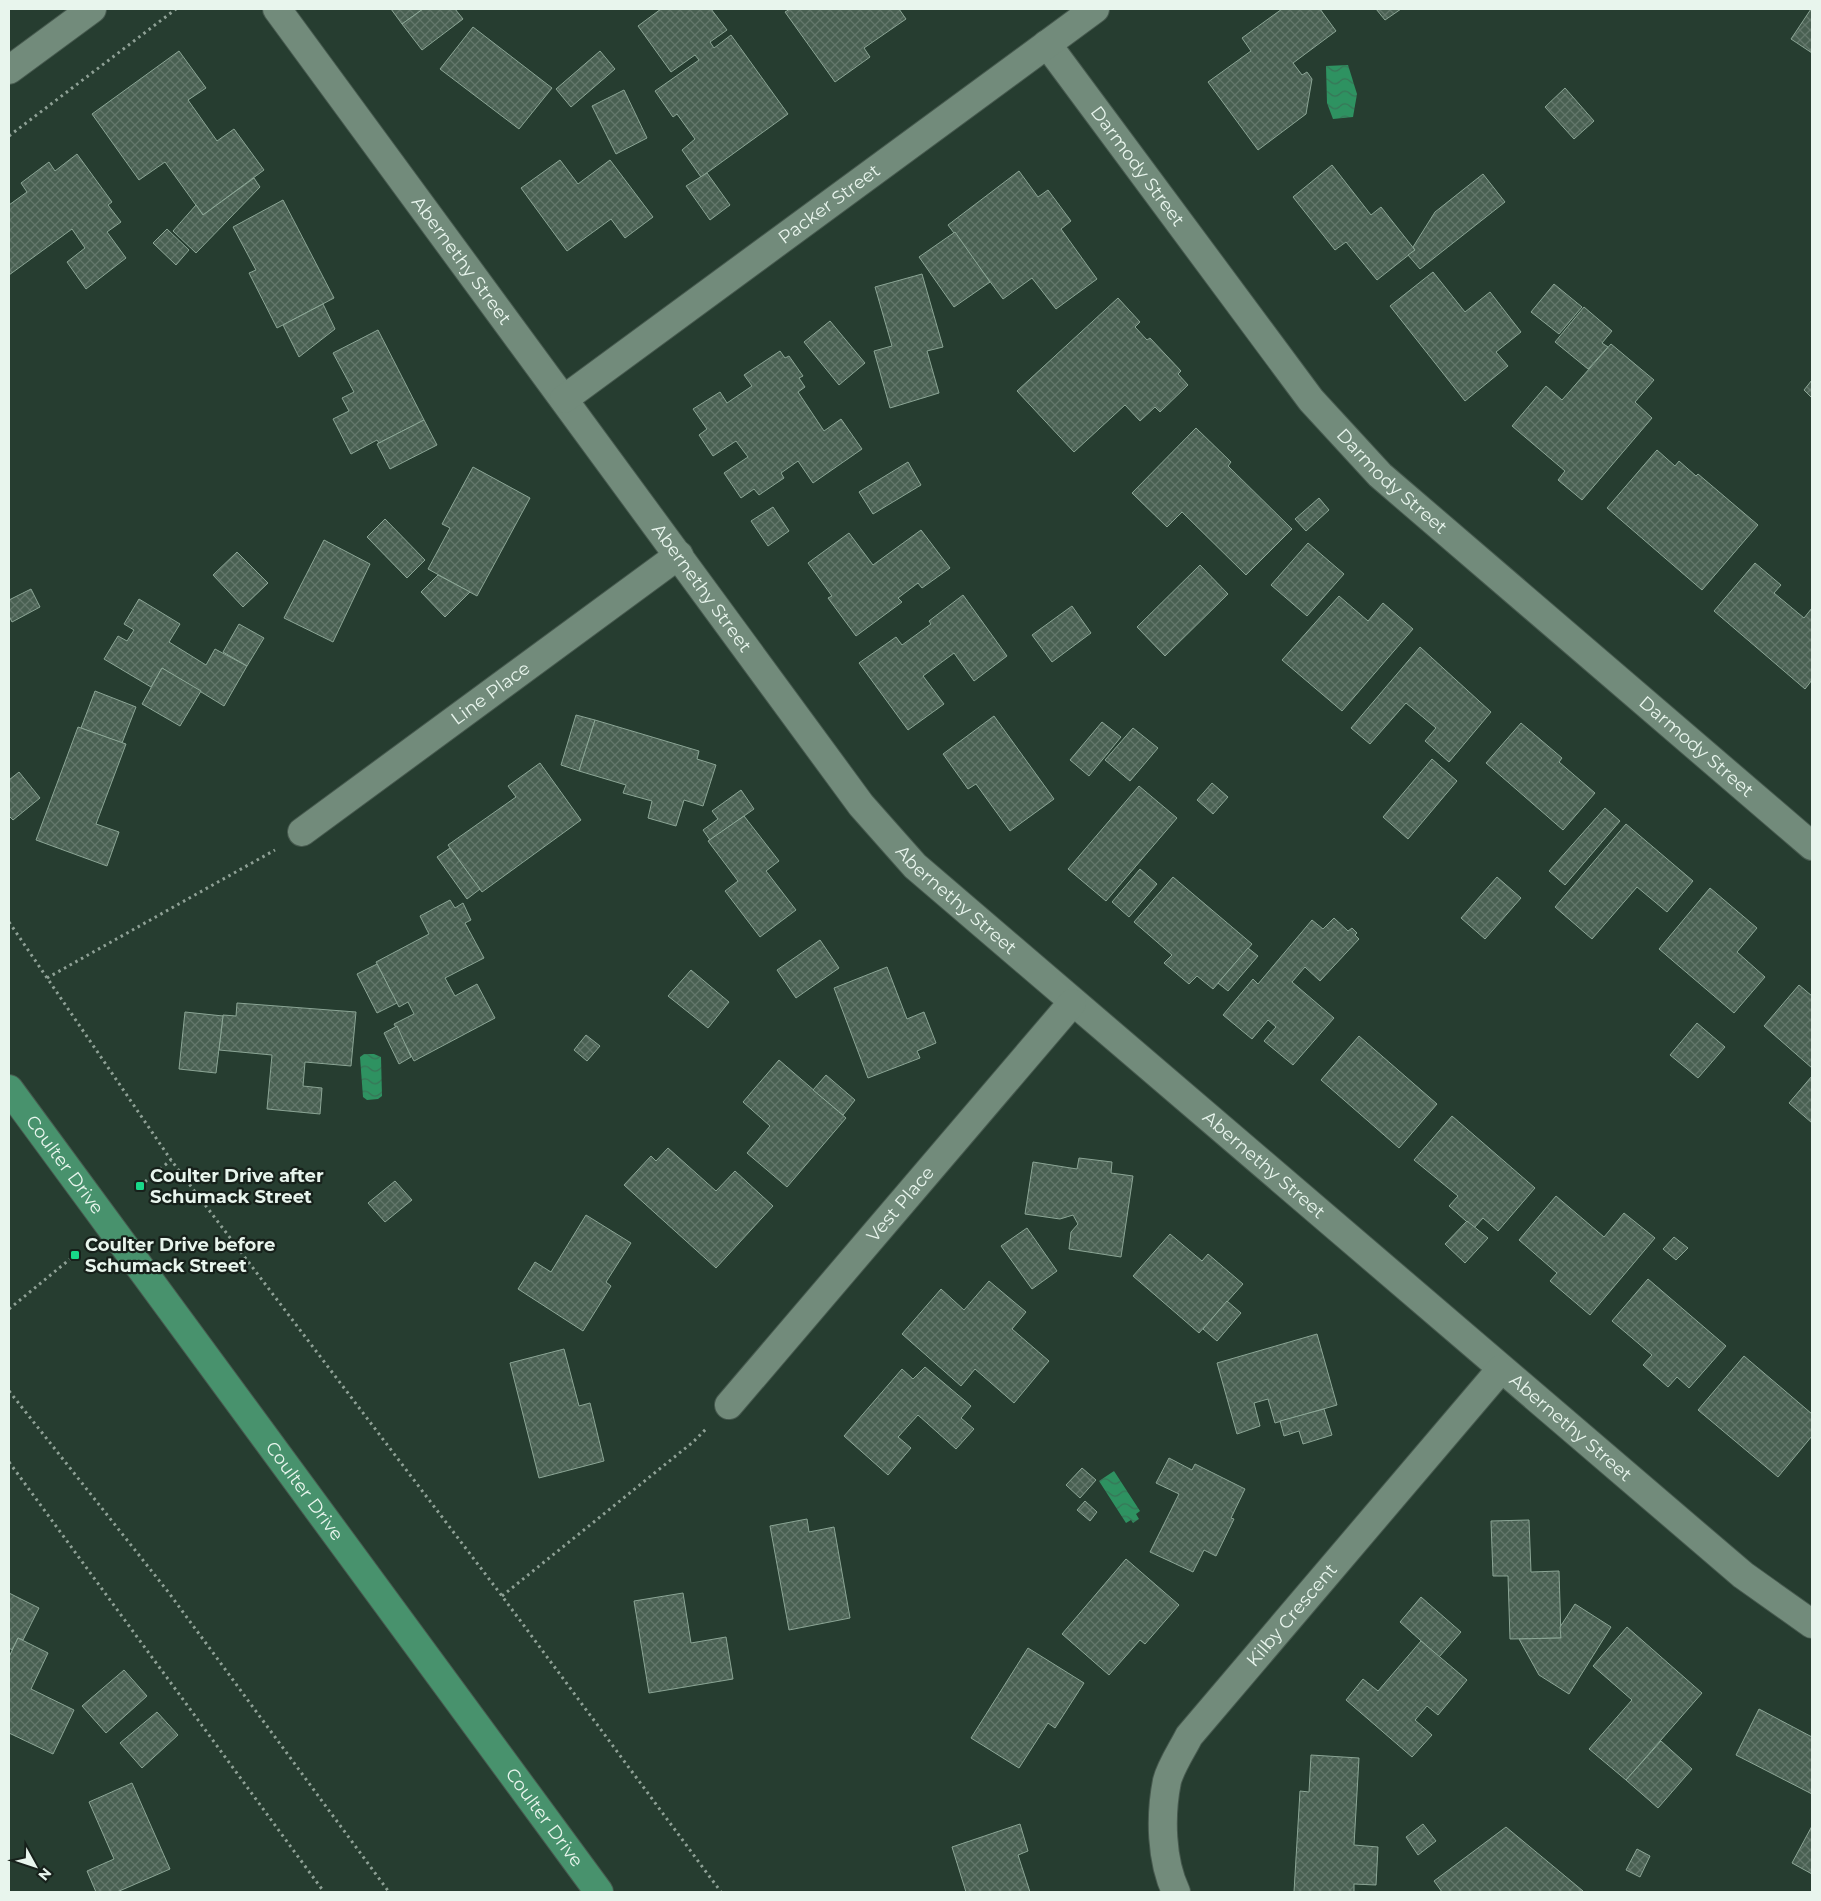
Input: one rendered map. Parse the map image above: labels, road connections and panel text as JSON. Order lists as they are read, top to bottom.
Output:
{
  "streets": {
    "main road": ["Coulter Drive"],
    "street": [
      "Darmody Street",
      "Packer Street",
      "Abernethy Street",
      "Line Place",
      "Vest Place",
      "Kilby Crescent"
    ]
  },
  "crossings": [
    ["Darmody Street", "Packer Street"],
    ["Packer Street", "Abernethy Street"],
    ["Abernethy Street", "Line Place"],
    ["Abernethy Street", "Vest Place"],
    ["Abernethy Street", "Kilby Crescent"]
  ],
  "places": {
    "transit": ["Coulter Drive after Schumack Street", "Coulter Drive before Schumack Street"]
  },
  "north": "bottom right"
}
